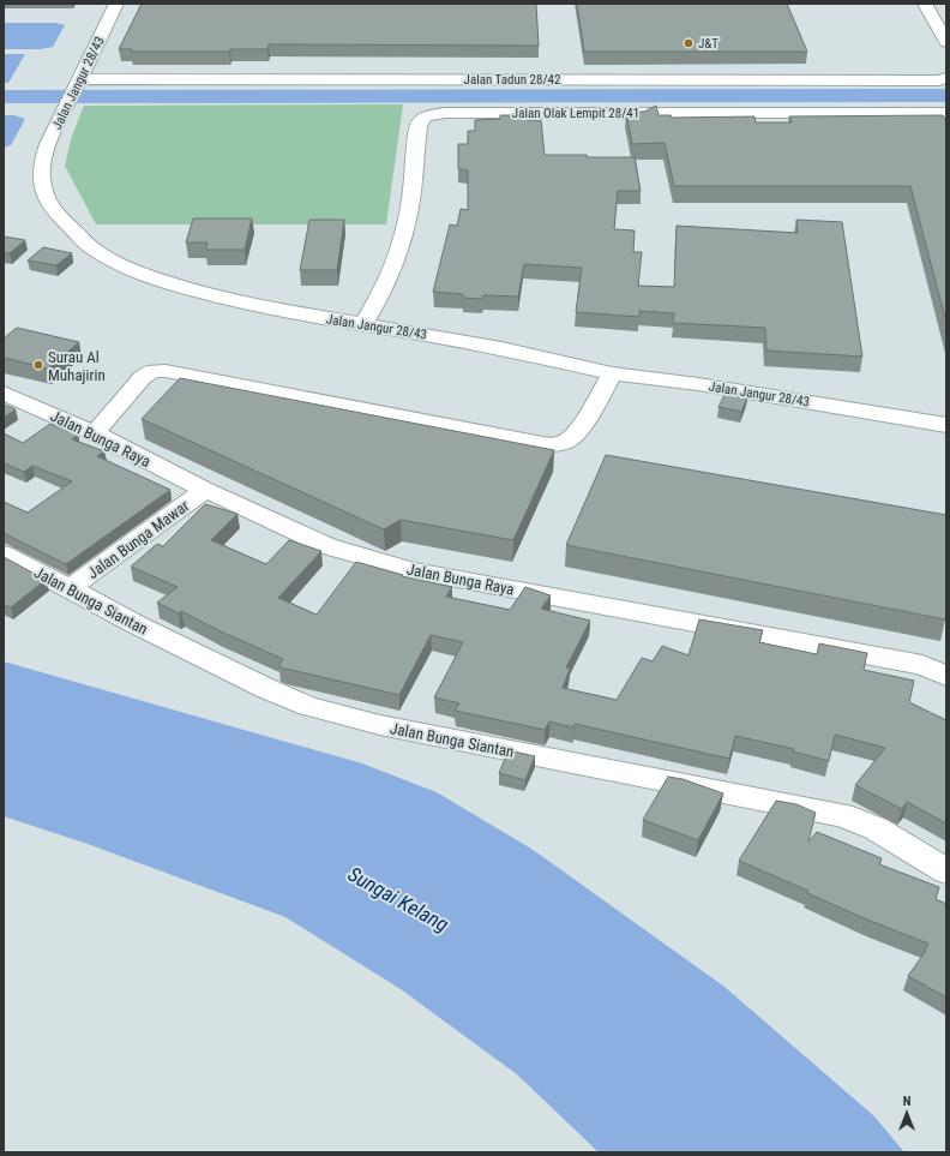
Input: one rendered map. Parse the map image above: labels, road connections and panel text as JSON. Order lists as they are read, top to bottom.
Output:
{
  "streets": {
    "street": [
      "Jalan Tadun 28/42",
      "Jalan Jangur 28/43",
      "Jalan Olak Lempit 28/41",
      "Jalan Bunga Raya",
      "Jalan Bunga Mawar",
      "Jalan Bunga Siantan"
    ]
  },
  "crossings": [
    ["Jalan Tadun 28/42", "Jalan Jangur 28/43"],
    ["Jalan Jangur 28/43", "Jalan Olak Lempit 28/41"],
    ["Jalan Bunga Raya", "Jalan Bunga Mawar"],
    ["Jalan Bunga Mawar", "Jalan Bunga Siantan"]
  ],
  "water": ["Sungai Kelang"],
  "places": ["J&T", "Surau Al Muhajirin"],
  "north": "top"
}
